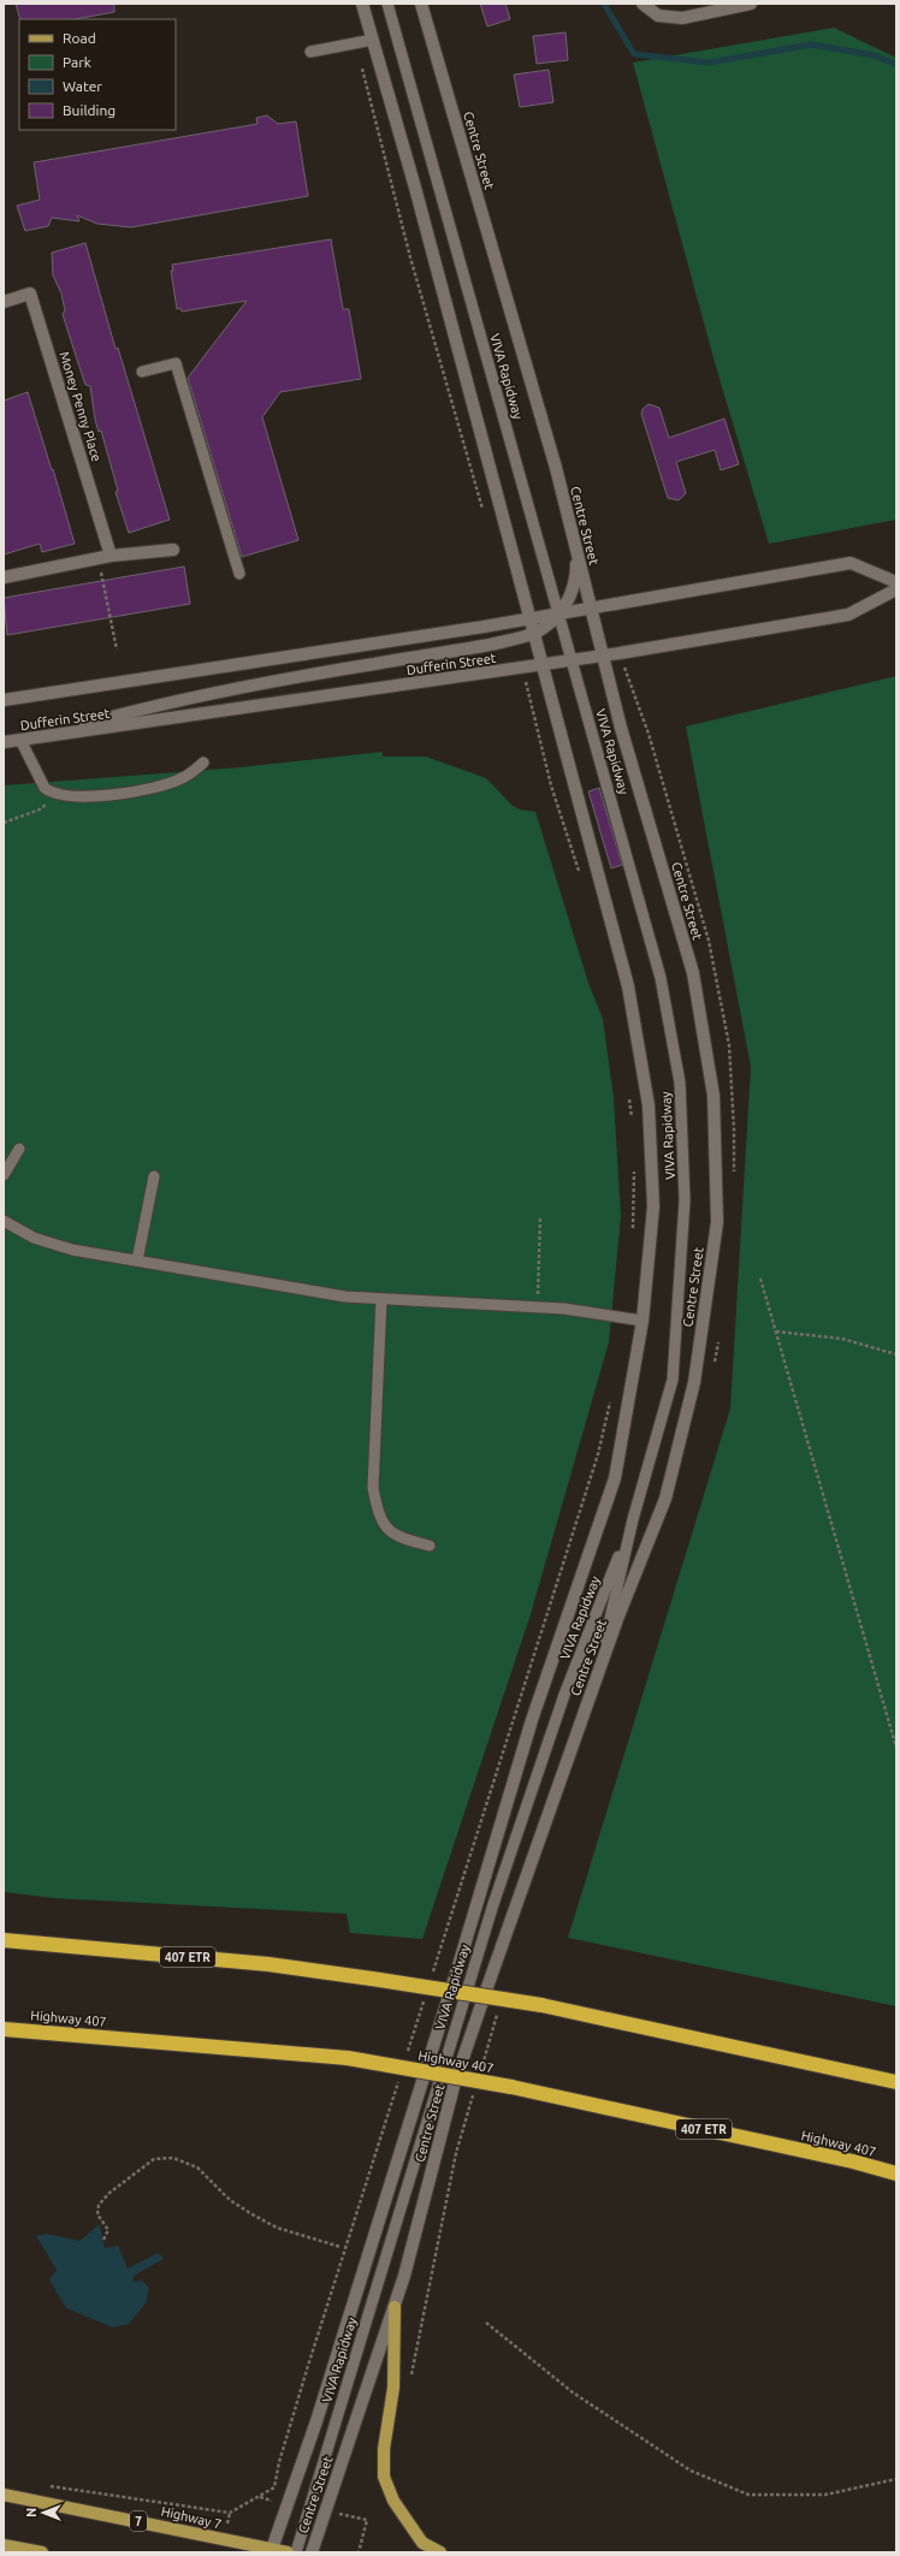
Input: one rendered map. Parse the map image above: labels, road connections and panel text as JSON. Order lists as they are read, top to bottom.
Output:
{
  "streets": {
    "highway": ["407 ETR", "Highway 407"],
    "main road": [
      "Centre Street",
      "Money Penny Place",
      "Dufferin Street",
      "Highway 7",
      "7"
    ],
    "lane": ["VIVA Rapidway"]
  },
  "crossings": [
    ["Centre Street", "VIVA Rapidway"],
    ["Centre Street", "Dufferin Street"],
    ["Centre Street", "Highway 7"],
    ["VIVA Rapidway", "Dufferin Street"]
  ],
  "legend": [
    "Road",
    "Park",
    "Water",
    "Building"
  ],
  "north": "left"
}
